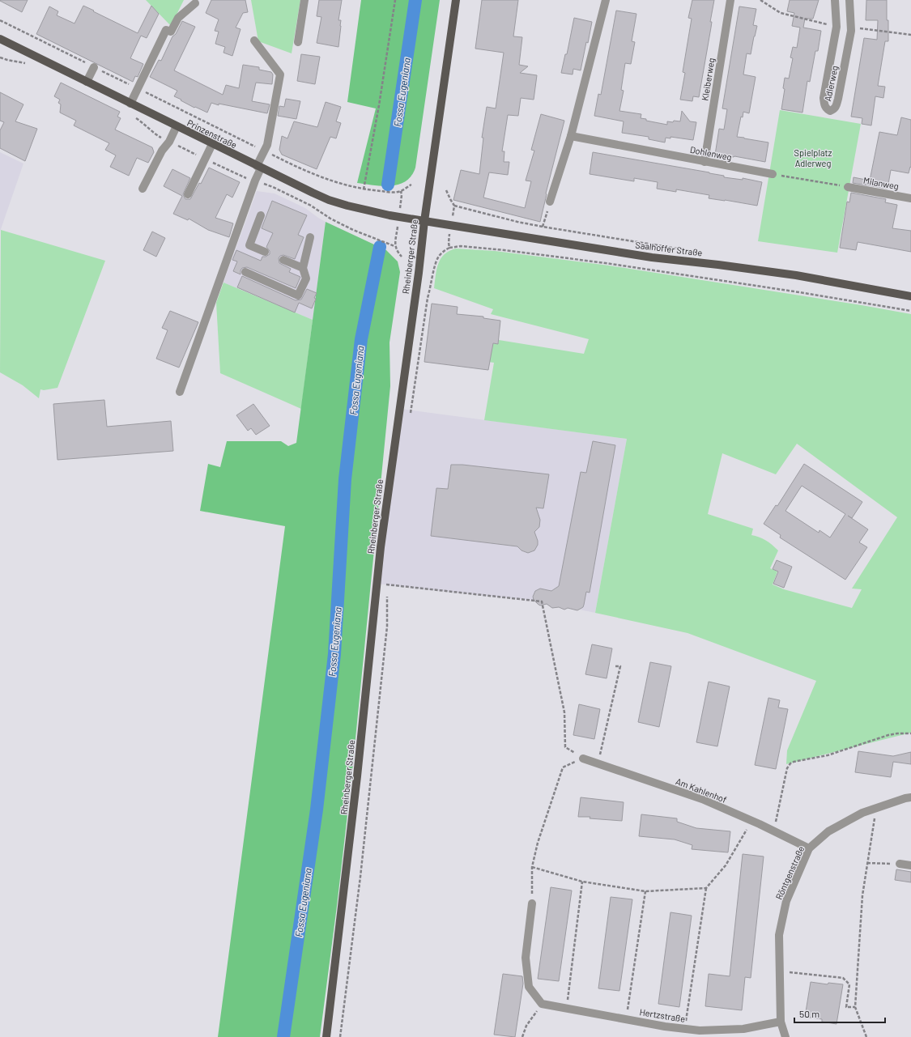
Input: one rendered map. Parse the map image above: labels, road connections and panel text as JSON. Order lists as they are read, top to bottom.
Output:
{
  "streets": {
    "main road": ["Prinzenstraße", "Saalhoffer Straße", "Rheinberger Straße"],
    "street": [
      "Kleiberweg",
      "Adlerweg",
      "Dohlenweg",
      "Milanweg",
      "Am Kahlenhof",
      "Röntgenstraße",
      "Hertzstraße"
    ]
  },
  "crossings": [
    ["Kleiberweg", "Dohlenweg"],
    ["Prinzenstraße", "Saalhoffer Straße"],
    ["Prinzenstraße", "Rheinberger Straße"],
    ["Saalhoffer Straße", "Rheinberger Straße"],
    ["Am Kahlenhof", "Röntgenstraße"],
    ["Röntgenstraße", "Hertzstraße"]
  ],
  "water": ["Fossa Eugeniana"],
  "parks": ["Spielplatz Adlerweg"],
  "scale_bar": "50 m"
}
